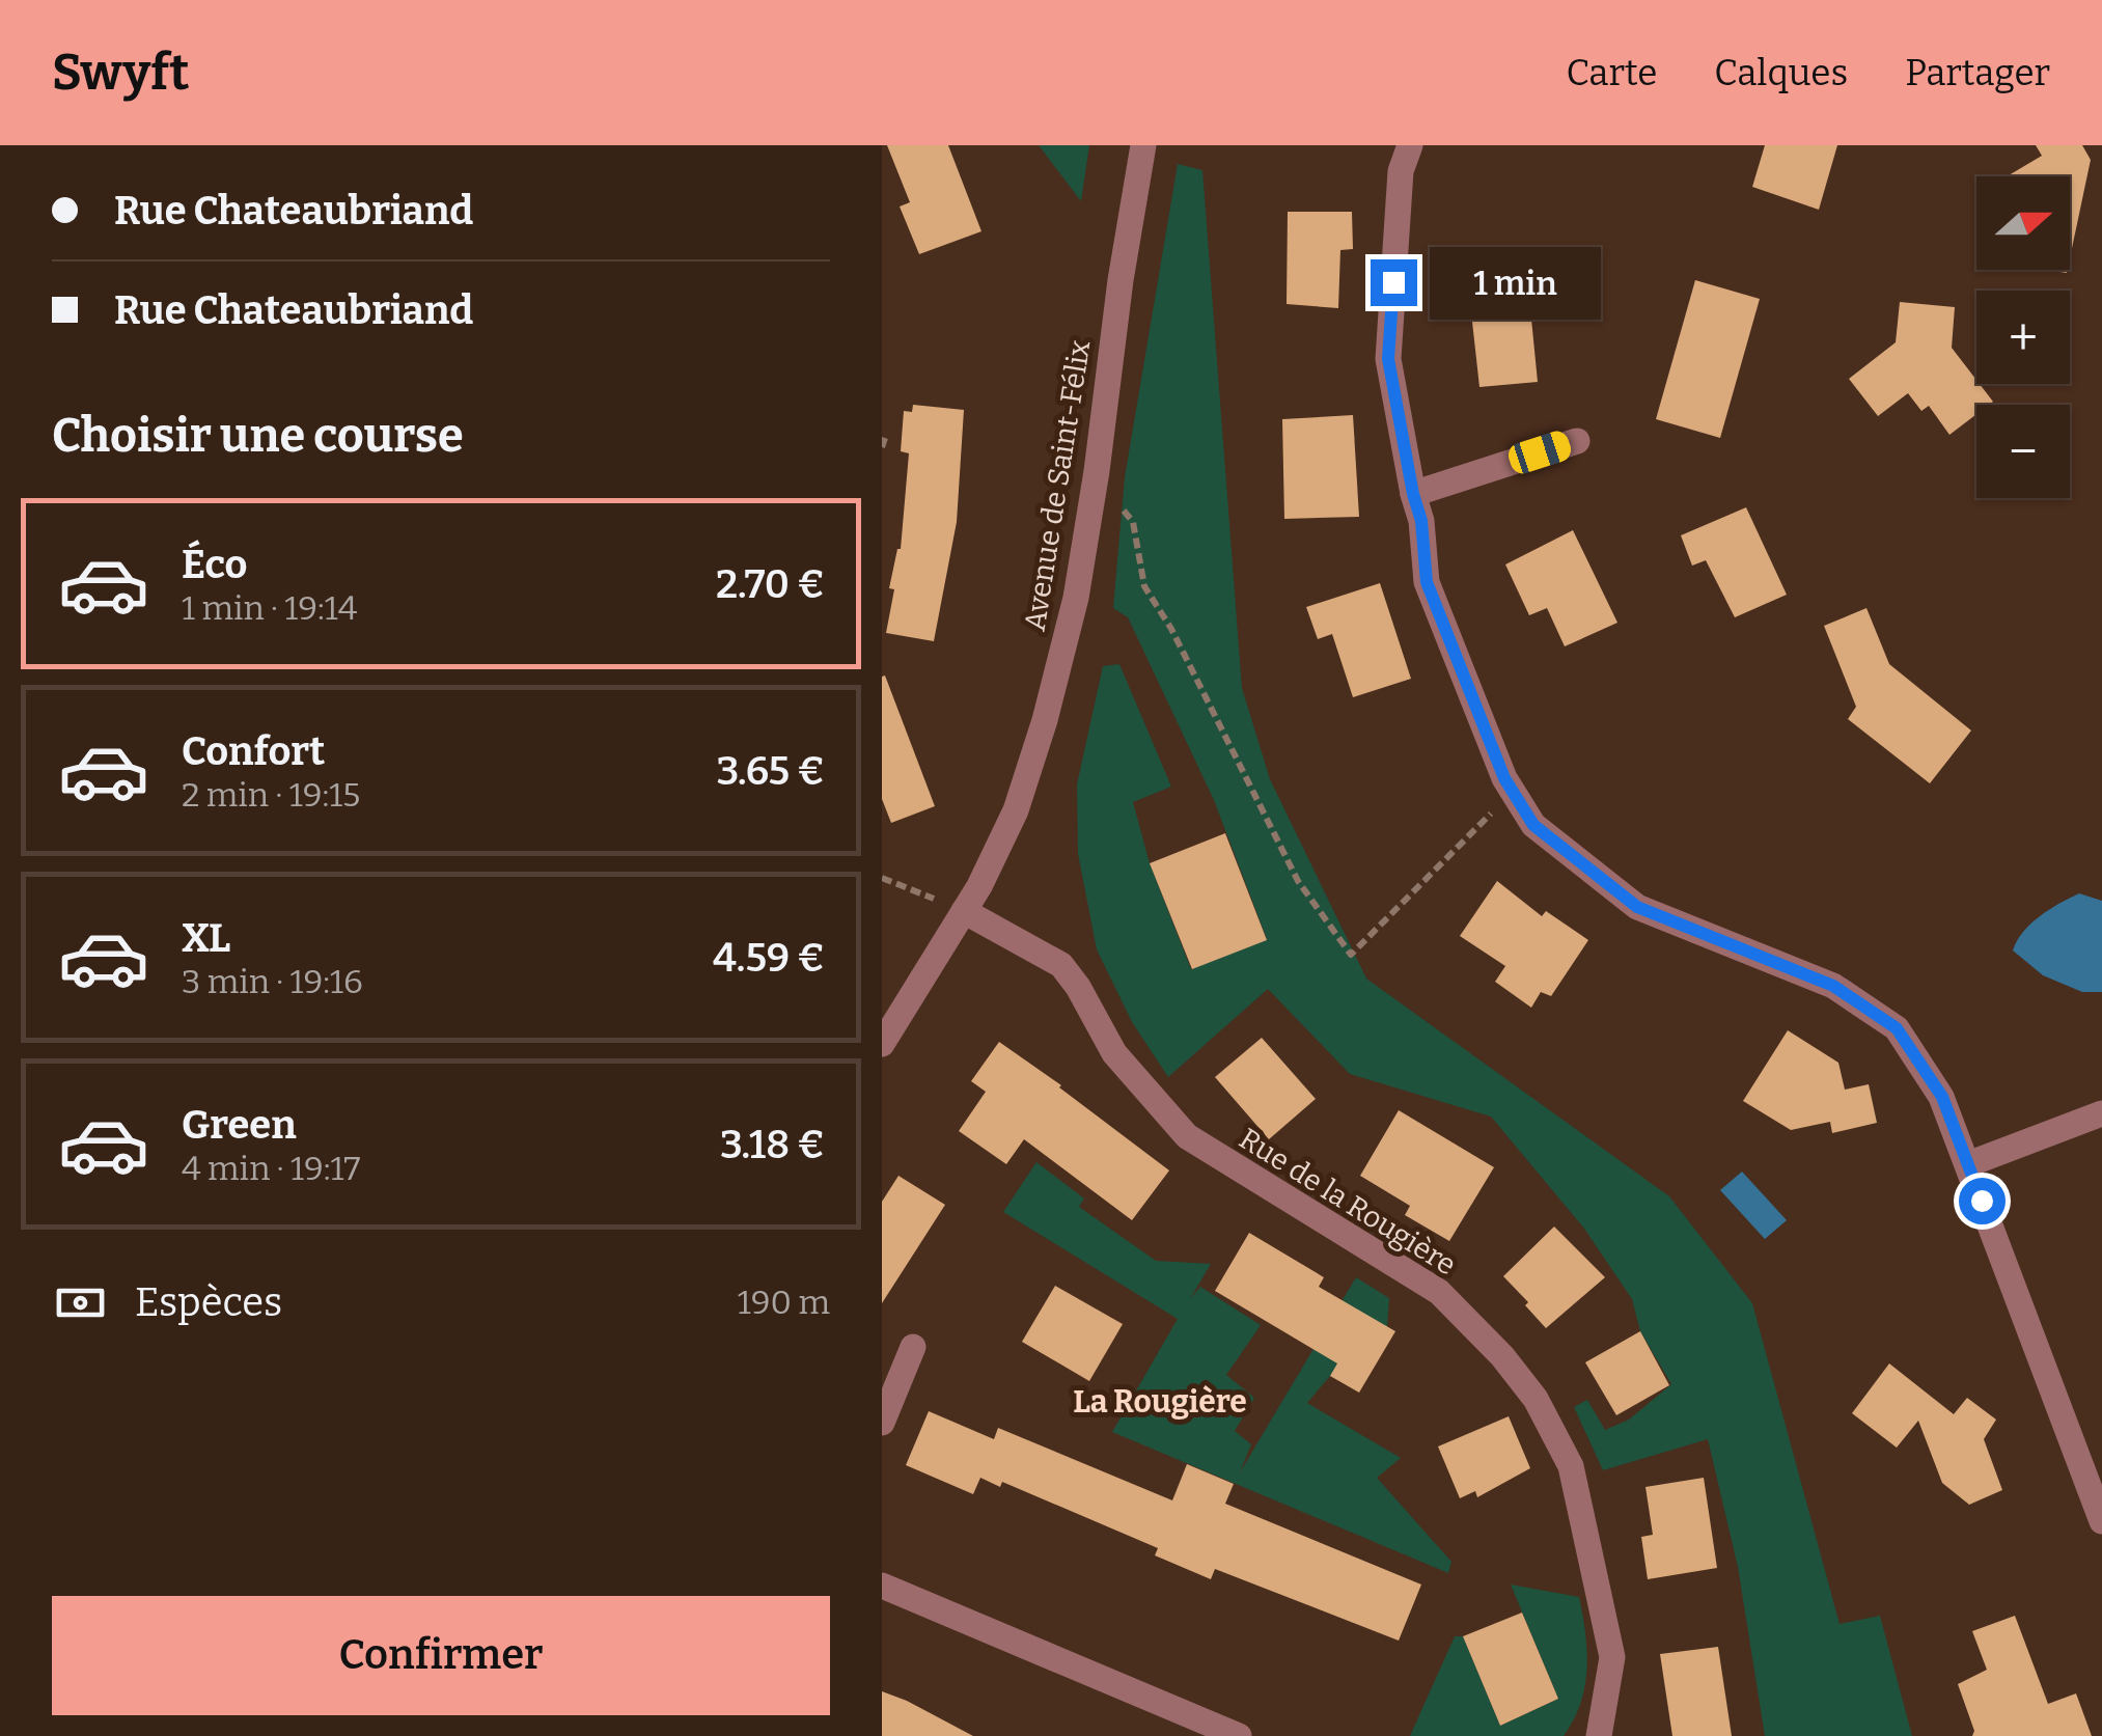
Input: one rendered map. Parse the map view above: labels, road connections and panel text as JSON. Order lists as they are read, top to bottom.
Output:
{
  "streets": {
    "street": ["Avenue de Saint-Félix", "Rue de la Rougière"]
  },
  "crossings": [
    ["Avenue de Saint-Félix", "Rue de la Rougière"]
  ],
  "districts": ["La Rougière"],
  "north": "right",
  "page": {
    "header": "Swyft",
    "nav": ["Carte", "Calques", "Partager"],
    "banner": ["Rue Chateaubriand", "Rue Chateaubriand"],
    "map_buttons": ["+", "−"],
    "bubble": "1 min",
    "heading": "Choisir une course",
    "list": [
      {
        "name": "Éco",
        "note": "1 min · 19:14",
        "value": "2.70 €"
      },
      {
        "name": "Confort",
        "note": "2 min · 19:15",
        "value": "3.65 €"
      },
      {
        "name": "XL",
        "note": "3 min · 19:16",
        "value": "4.59 €"
      },
      {
        "name": "Green",
        "note": "4 min · 19:17",
        "value": "3.18 €"
      }
    ],
    "pay": ["Espèces", "190 m"],
    "buttons": "Confirmer"
  }
}
